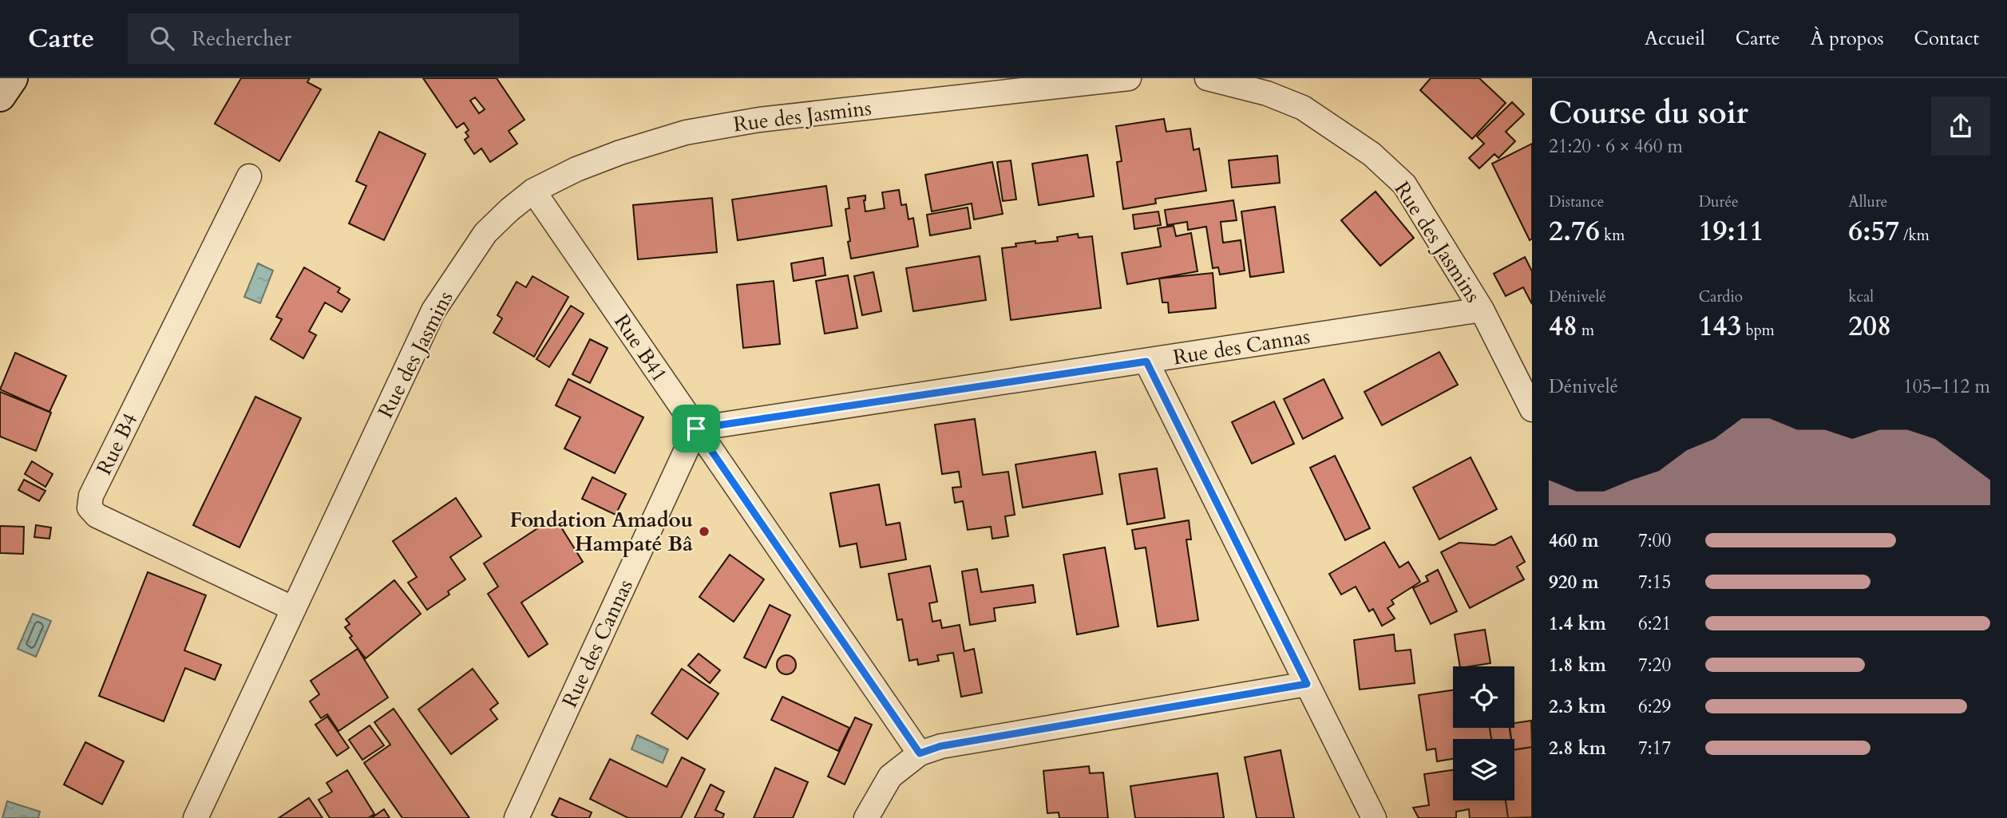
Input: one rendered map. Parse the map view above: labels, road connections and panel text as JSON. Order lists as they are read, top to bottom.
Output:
{
  "streets": {
    "street": [
      "Rue des Jasmins",
      "Rue des Cannas",
      "Rue B41",
      "Rue B4"
    ]
  },
  "crossings": [
    ["Rue des Jasmins", "Rue des Cannas"],
    ["Rue des Jasmins", "Rue B41"],
    ["Rue des Jasmins", "Rue B4"],
    ["Rue des Cannas", "Rue B41"]
  ],
  "places": ["Fondation Amadou Hampaté Bâ"],
  "page": {
    "header": "Carte",
    "search": "Rechercher",
    "nav": [
      "Accueil",
      "Carte",
      "À propos",
      "Contact"
    ],
    "heading": ["Course du soir", "21:20 · 6 × 460 m"],
    "stats": [
      ["Distance", "2.76 km"],
      ["Durée", "19:11"],
      ["Allure", "6:57 /km"],
      ["Dénivelé", "48 m"],
      ["Cardio", "143 bpm"],
      ["kcal", "208"]
    ],
    "chart": ["Dénivelé", "105–112 m"],
    "list": [
      {
        "name": "460 m",
        "note": "7:00"
      },
      {
        "name": "920 m",
        "note": "7:15"
      },
      {
        "name": "1.4 km",
        "note": "6:21"
      },
      {
        "name": "1.8 km",
        "note": "7:20"
      },
      {
        "name": "2.3 km",
        "note": "6:29"
      },
      {
        "name": "2.8 km",
        "note": "7:17"
      }
    ]
  }
}
